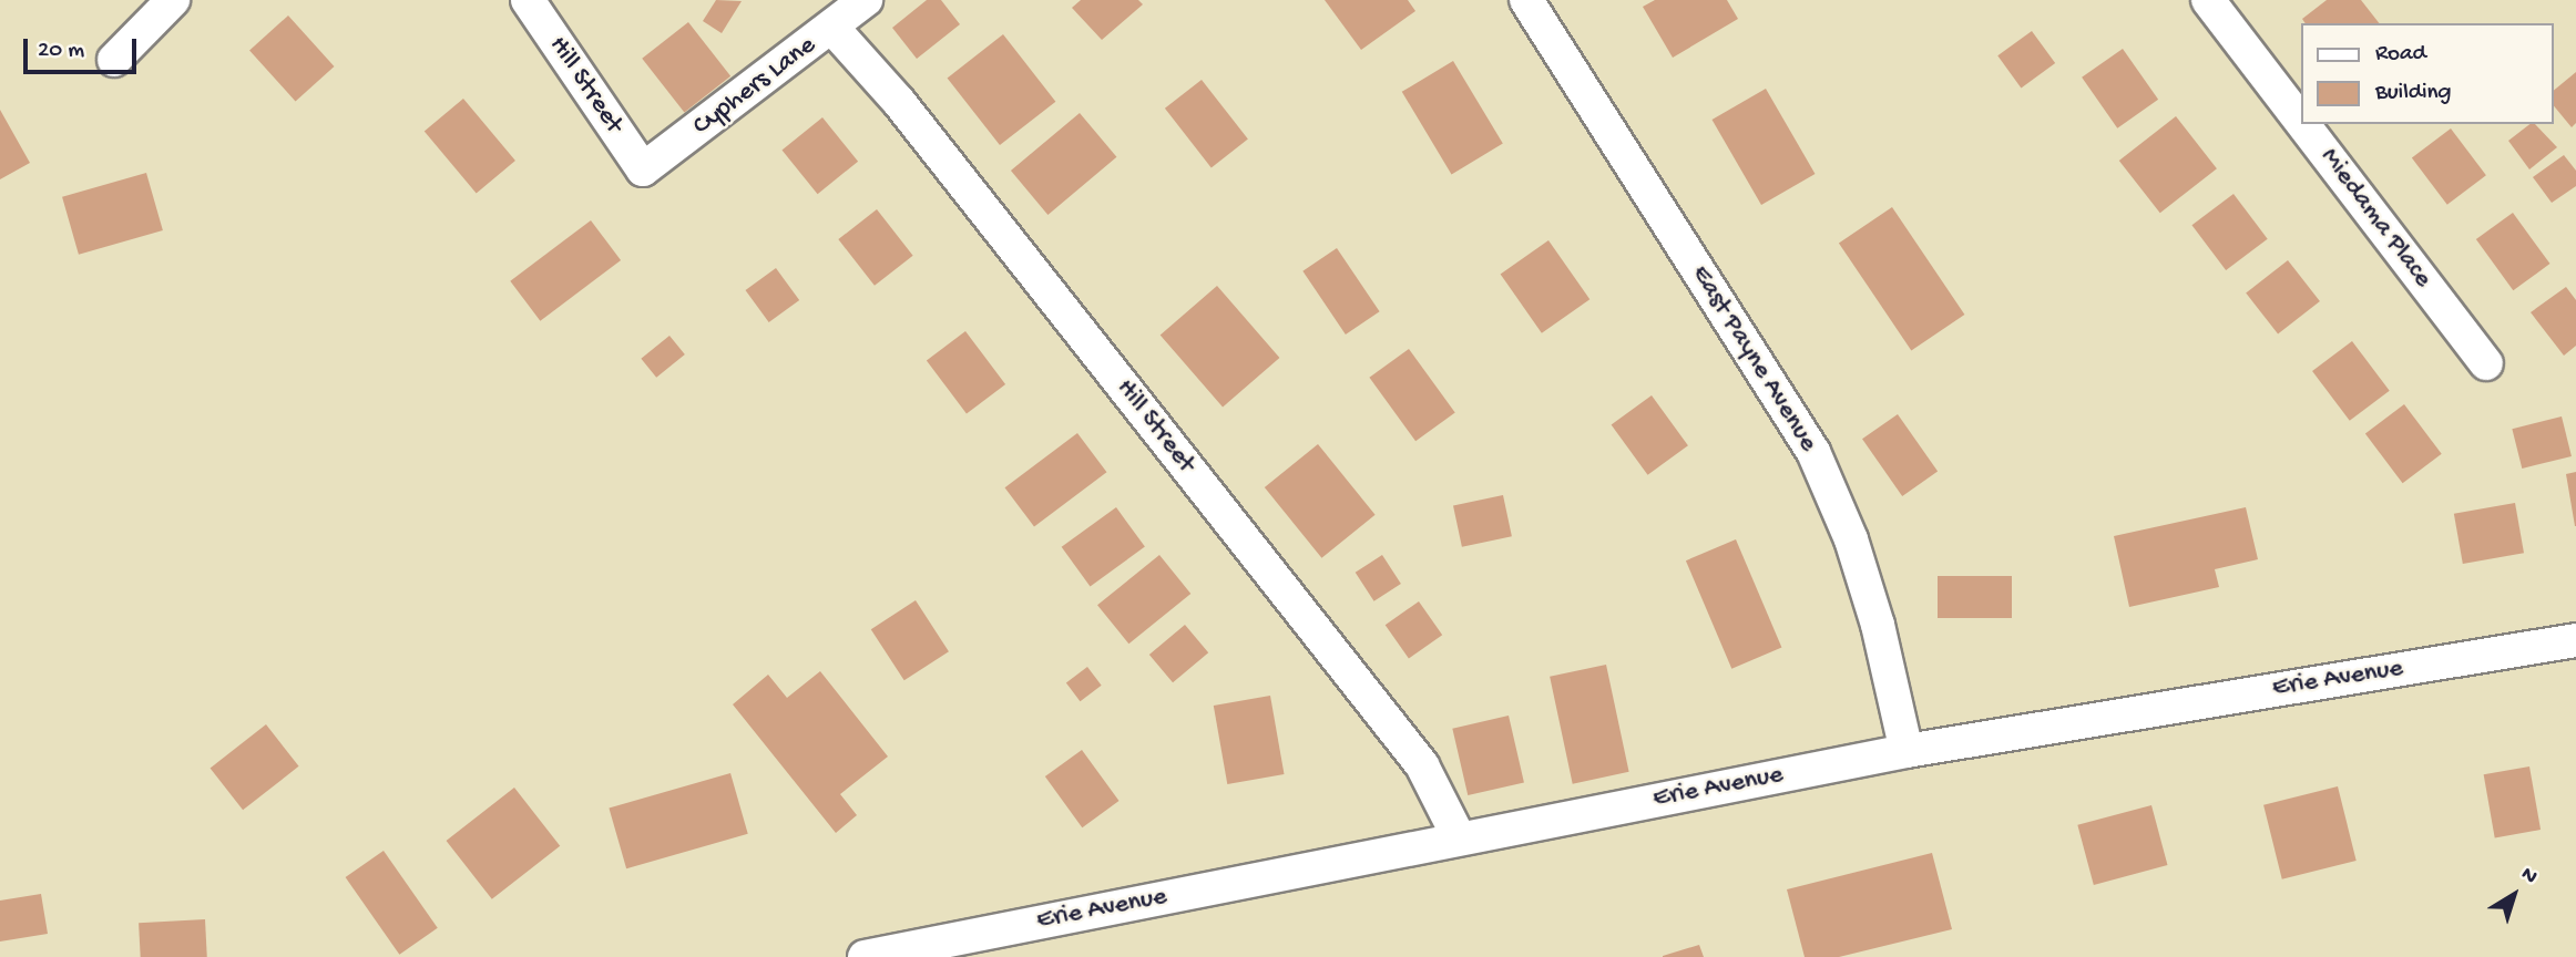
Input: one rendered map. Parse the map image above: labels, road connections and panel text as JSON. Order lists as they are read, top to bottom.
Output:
{
  "streets": {
    "street": [
      "Hill Street",
      "Cyphers Lane",
      "Miedama Place",
      "East Payne Avenue",
      "Erie Avenue"
    ]
  },
  "crossings": [
    ["Hill Street", "Cyphers Lane"],
    ["Hill Street", "Erie Avenue"],
    ["East Payne Avenue", "Erie Avenue"]
  ],
  "legend": ["Road", "Building"],
  "scale_bar": "20 m",
  "north": "top right"
}
